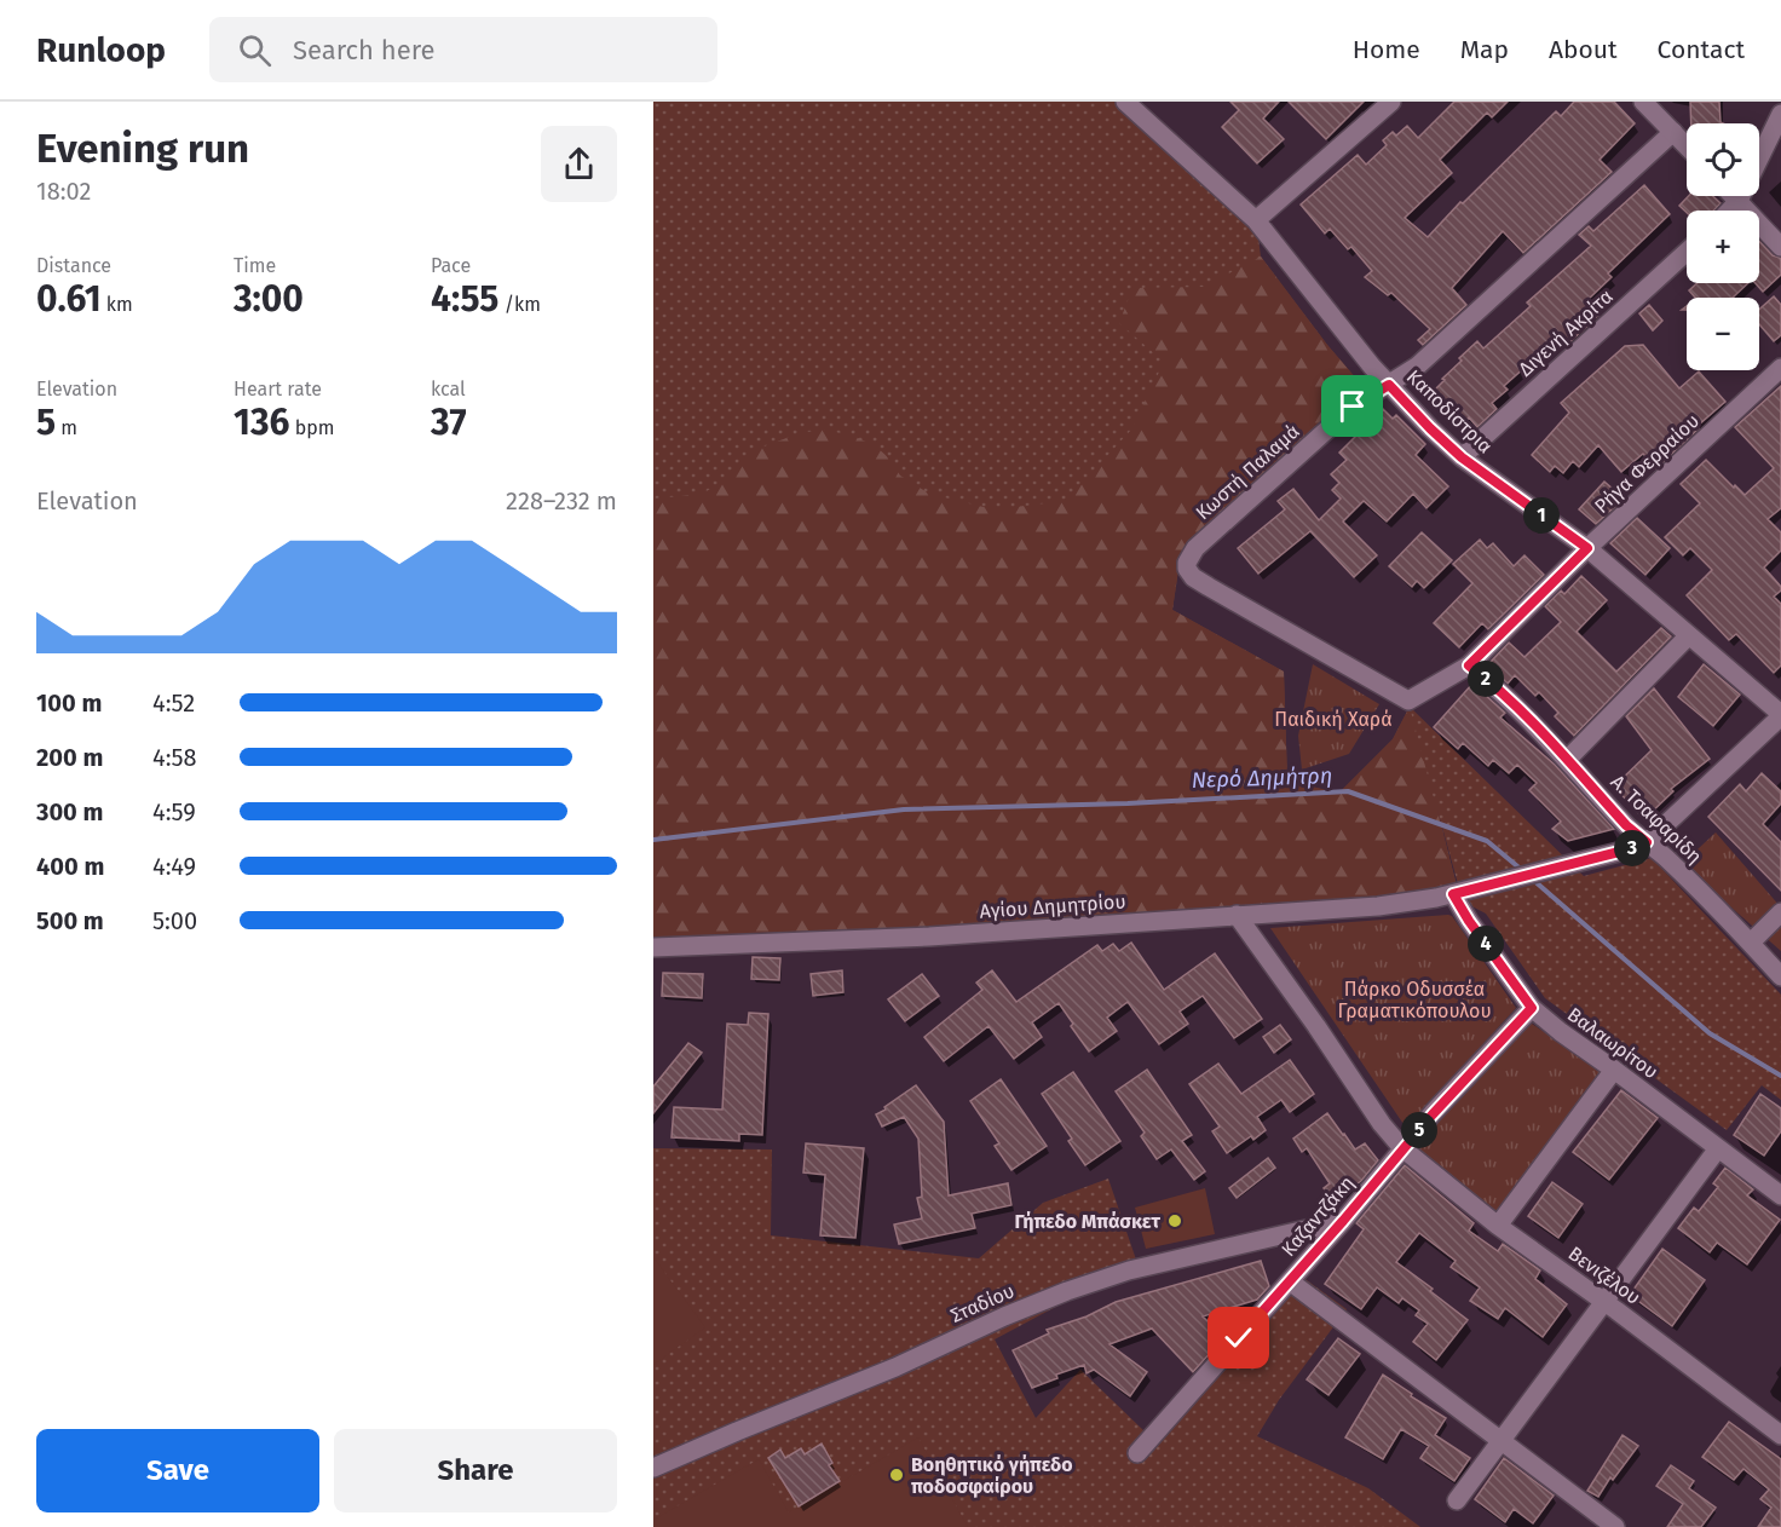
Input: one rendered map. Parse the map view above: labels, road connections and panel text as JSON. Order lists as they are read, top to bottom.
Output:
{
  "streets": {
    "street": [
      "Διγενή Ακρίτα",
      "Καποδίστρια",
      "Ρήγα Φερραίου",
      "Κωστή Παλαμά",
      "Α. Τσαφαρίδη",
      "Αγίου Δημητρίου",
      "Βαλαωρίτου",
      "Καζαντζάκη",
      "Βενιζέλου",
      "Σταδίου"
    ]
  },
  "crossings": [
    ["Διγενή Ακρίτα", "Καποδίστρια"],
    ["Καποδίστρια", "Ρήγα Φερραίου"],
    ["Καποδίστρια", "Κωστή Παλαμά"],
    ["Ρήγα Φερραίου", "Κωστή Παλαμά"],
    ["Ρήγα Φερραίου", "Α. Τσαφαρίδη"],
    ["Α. Τσαφαρίδη", "Αγίου Δημητρίου"],
    ["Αγίου Δημητρίου", "Βαλαωρίτου"],
    ["Αγίου Δημητρίου", "Βενιζέλου"],
    ["Βαλαωρίτου", "Καζαντζάκη"],
    ["Καζαντζάκη", "Βενιζέλου"],
    ["Καζαντζάκη", "Σταδίου"]
  ],
  "water": ["Νερό Δημήτρη"],
  "parks": ["Παιδική Χαρά", "Πάρκο Οδυσσέα Γραματικόπουλου"],
  "places": ["Γήπεδο Μπάσκετ", "Βοηθητικό γήπεδο ποδοσφαίρου"],
  "page": {
    "header": "Runloop",
    "search": "Search here",
    "nav": [
      "Home",
      "Map",
      "About",
      "Contact"
    ],
    "heading": ["Evening run", "18:02"],
    "map_buttons": ["+", "−"],
    "stats": [
      ["Distance", "0.61 km"],
      ["Time", "3:00"],
      ["Pace", "4:55 /km"],
      ["Elevation", "5 m"],
      ["Heart rate", "136 bpm"],
      ["kcal", "37"]
    ],
    "chart": ["Elevation", "228–232 m"],
    "pins": [
      "1",
      "2",
      "3",
      "4",
      "5"
    ],
    "list": [
      {
        "name": "100 m",
        "note": "4:52"
      },
      {
        "name": "200 m",
        "note": "4:58"
      },
      {
        "name": "300 m",
        "note": "4:59"
      },
      {
        "name": "400 m",
        "note": "4:49"
      },
      {
        "name": "500 m",
        "note": "5:00"
      }
    ],
    "buttons": ["Save", "Share"]
  }
}
